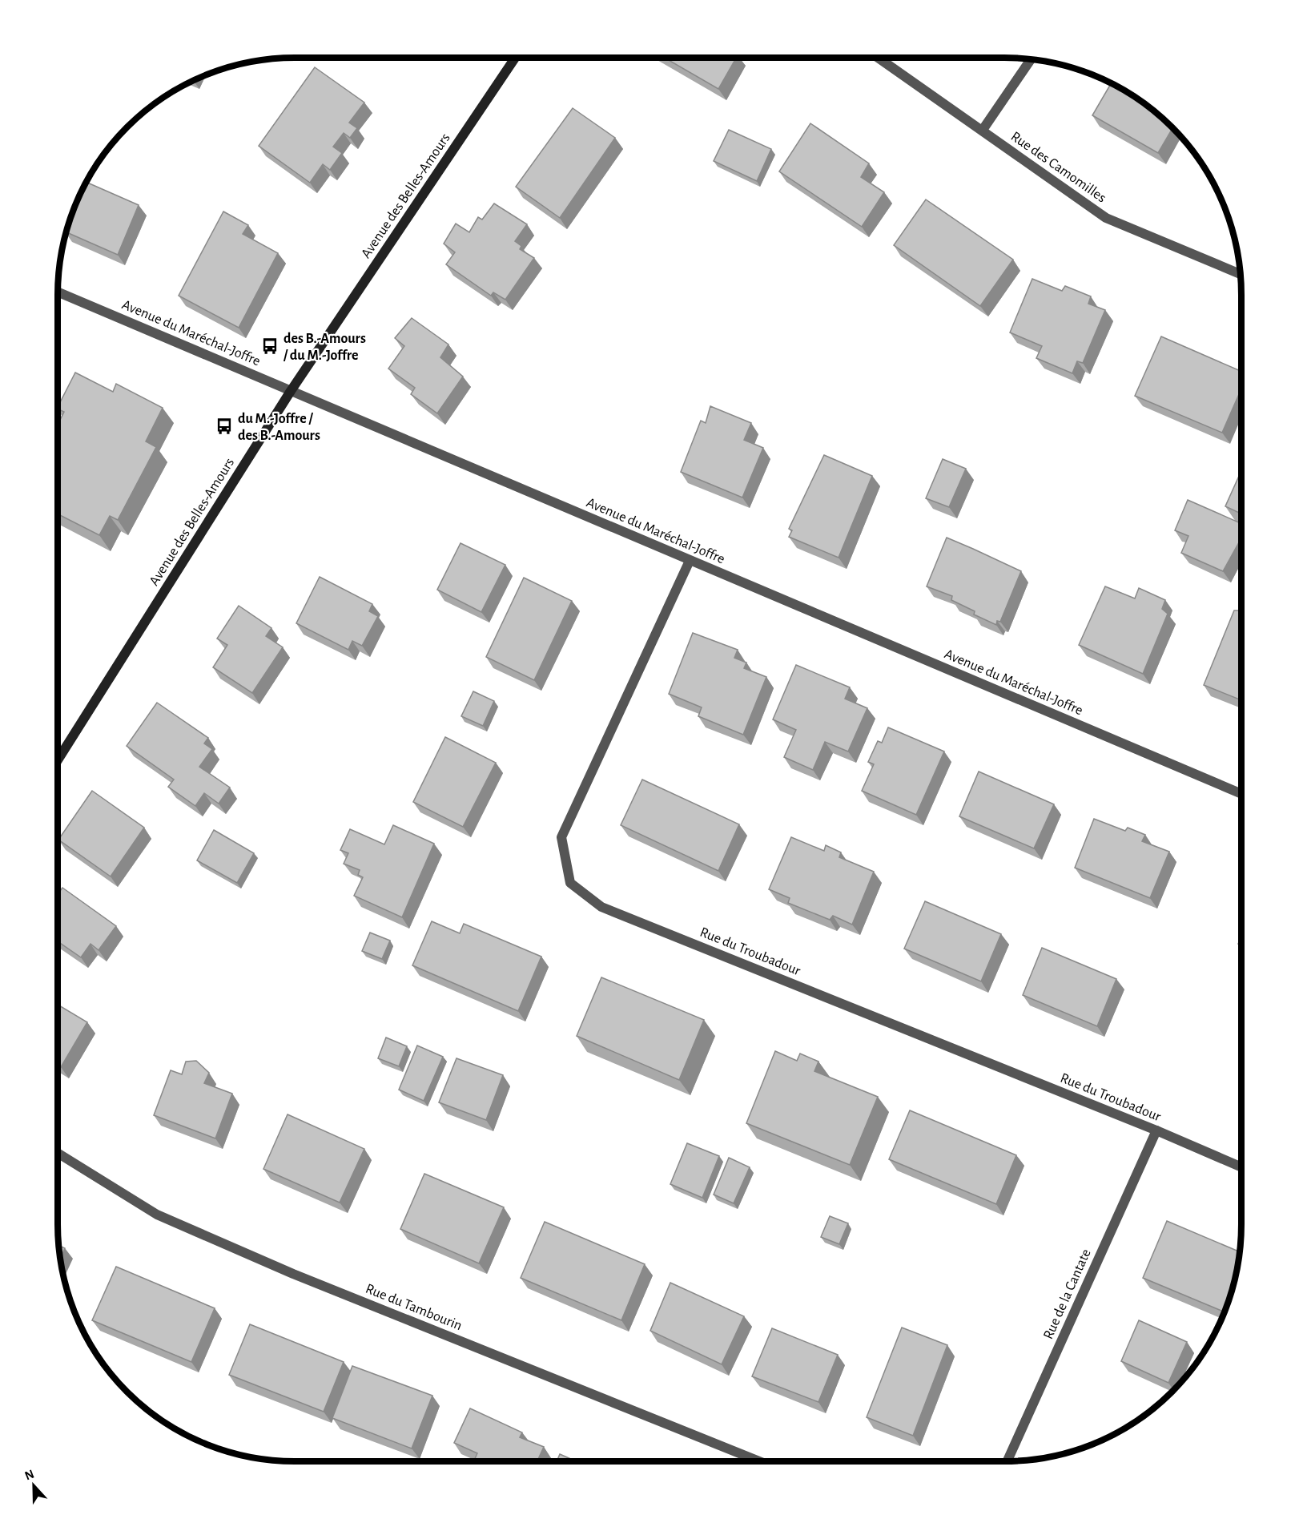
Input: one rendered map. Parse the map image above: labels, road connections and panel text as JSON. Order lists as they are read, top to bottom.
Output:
{
  "streets": {
    "street": [
      "Rue des Camomilles",
      "Avenue des Belles-Amours",
      "Avenue du Maréchal-Joffre",
      "Rue du Troubadour",
      "Rue de la Cantate",
      "Rue du Tambourin"
    ]
  },
  "crossings": [
    ["Avenue des Belles-Amours", "Avenue du Maréchal-Joffre"],
    ["Avenue du Maréchal-Joffre", "Rue du Troubadour"],
    ["Rue du Troubadour", "Rue de la Cantate"]
  ],
  "places": {
    "bus stop": ["des B.-Amours / du M.-Joffre", "du M.-Joffre / des B.-Amours"]
  },
  "north": "top"
}
